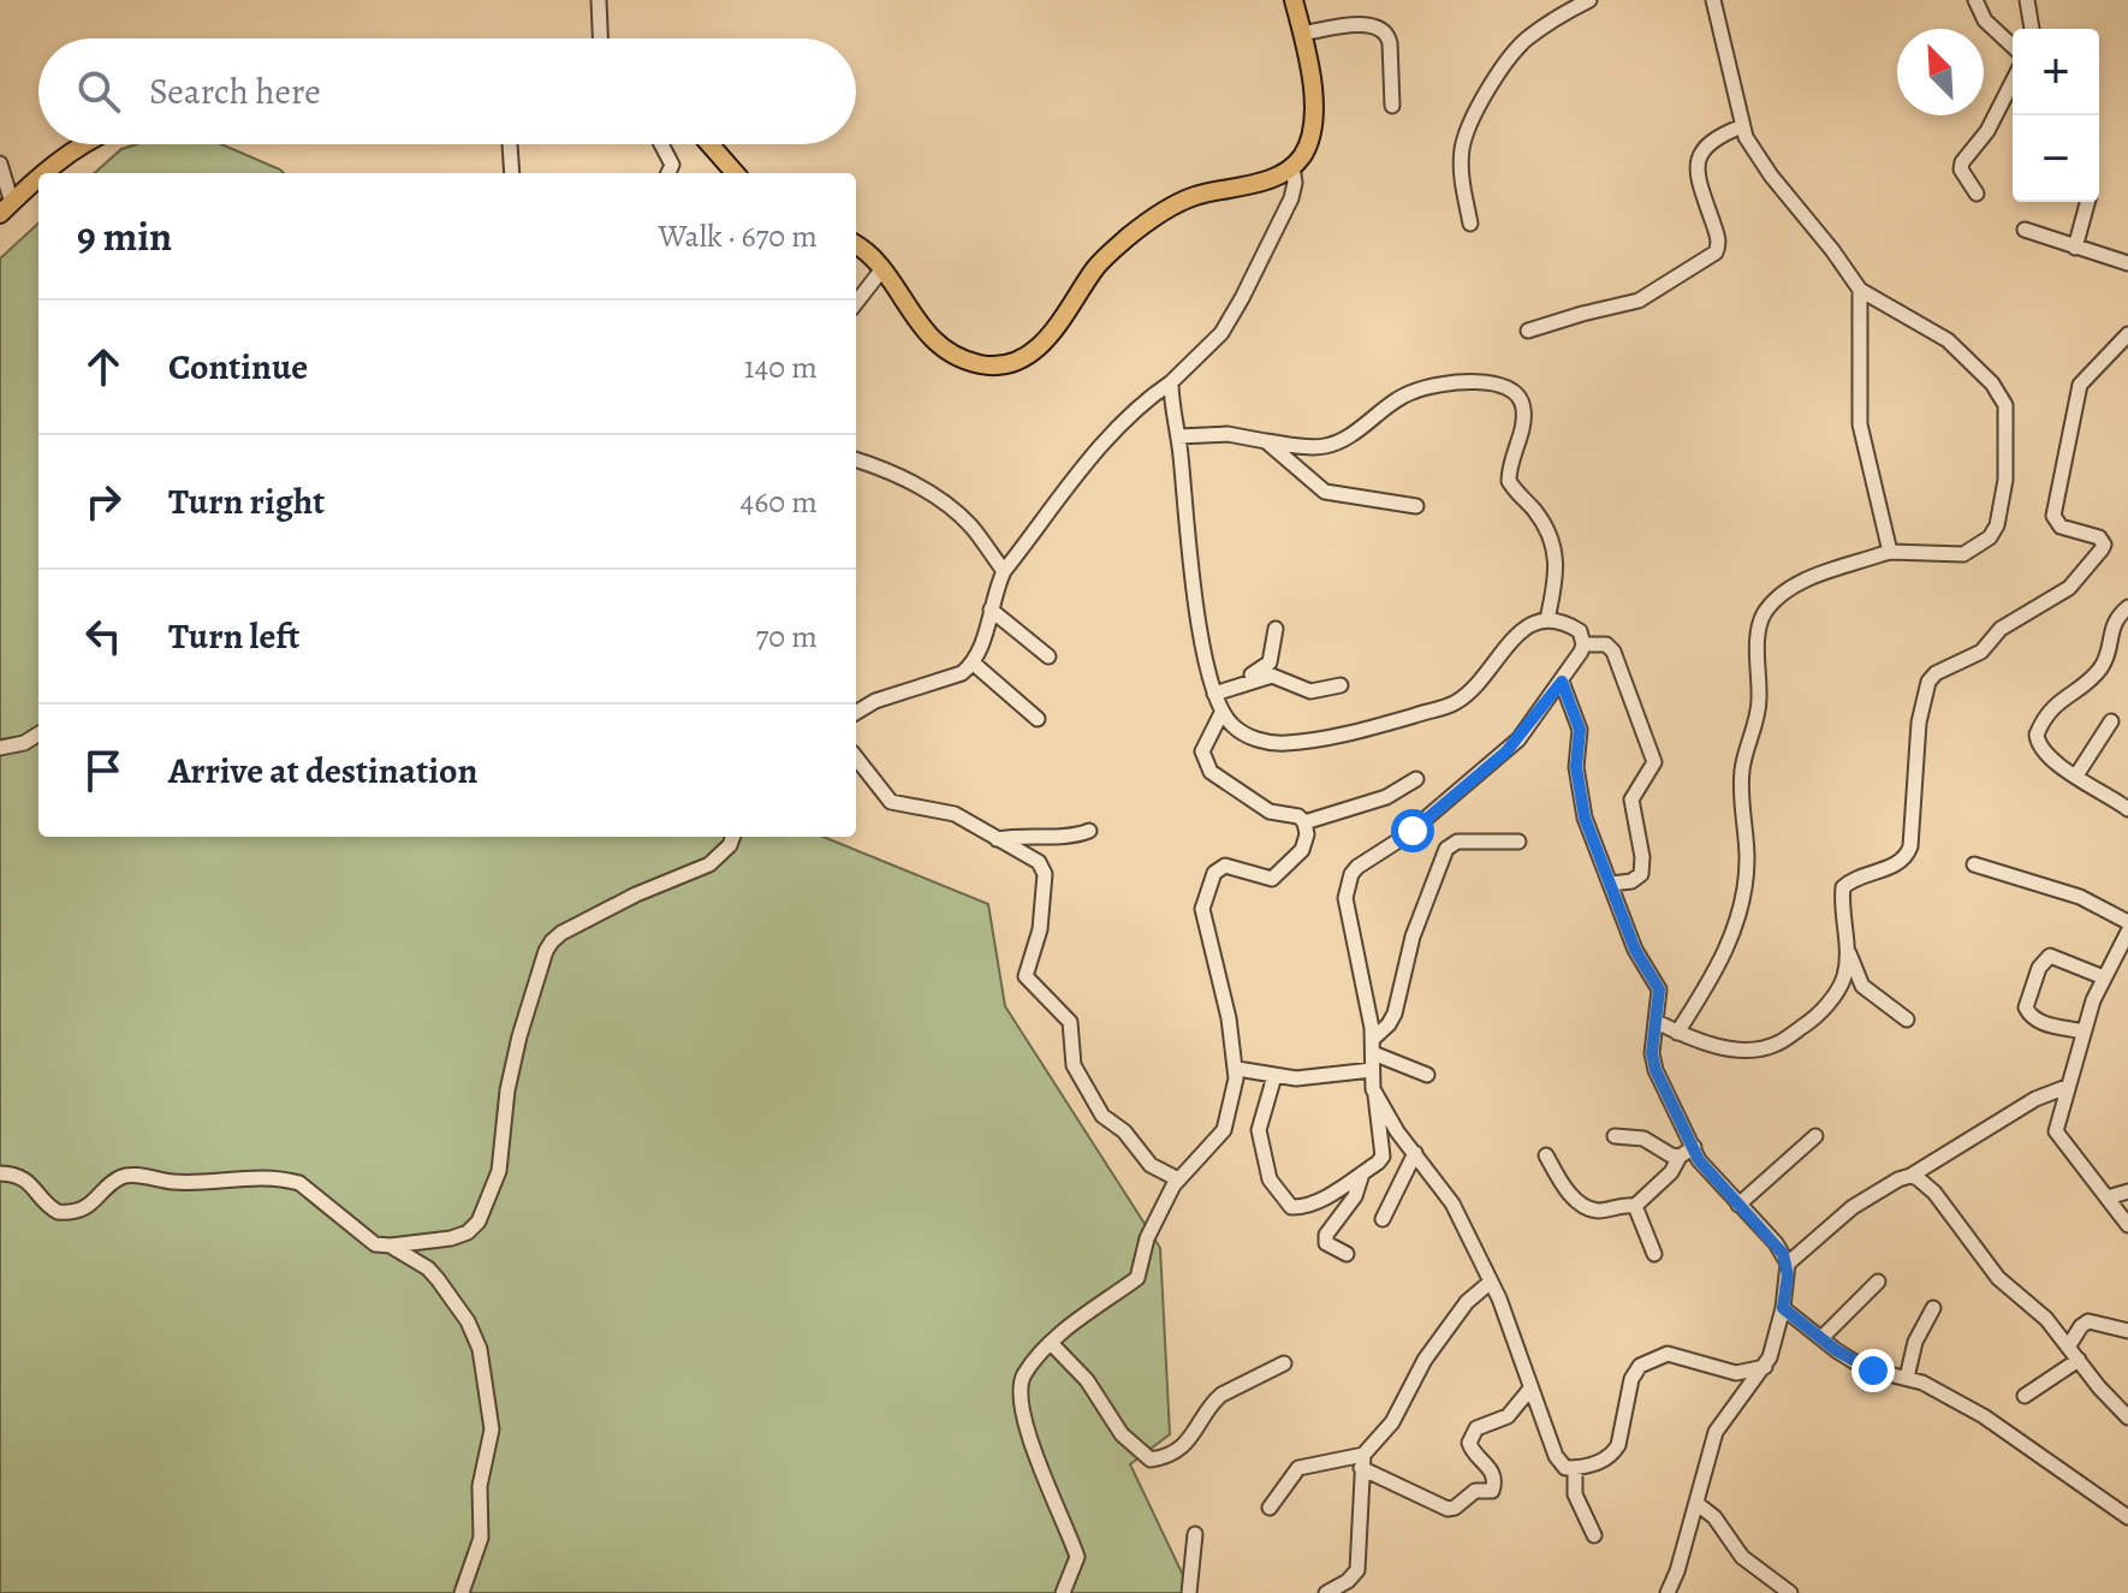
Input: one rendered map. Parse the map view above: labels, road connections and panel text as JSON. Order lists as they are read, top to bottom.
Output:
{
  "north": "top left",
  "page": {
    "map_buttons": ["+", "−"],
    "search": "Search here",
    "heading": ["9 min", "Walk · 670 m"],
    "list": [
      ["Continue", "140 m"],
      ["Turn right", "460 m"],
      ["Turn left", "70 m"],
      "Arrive at destination"
    ]
  }
}
